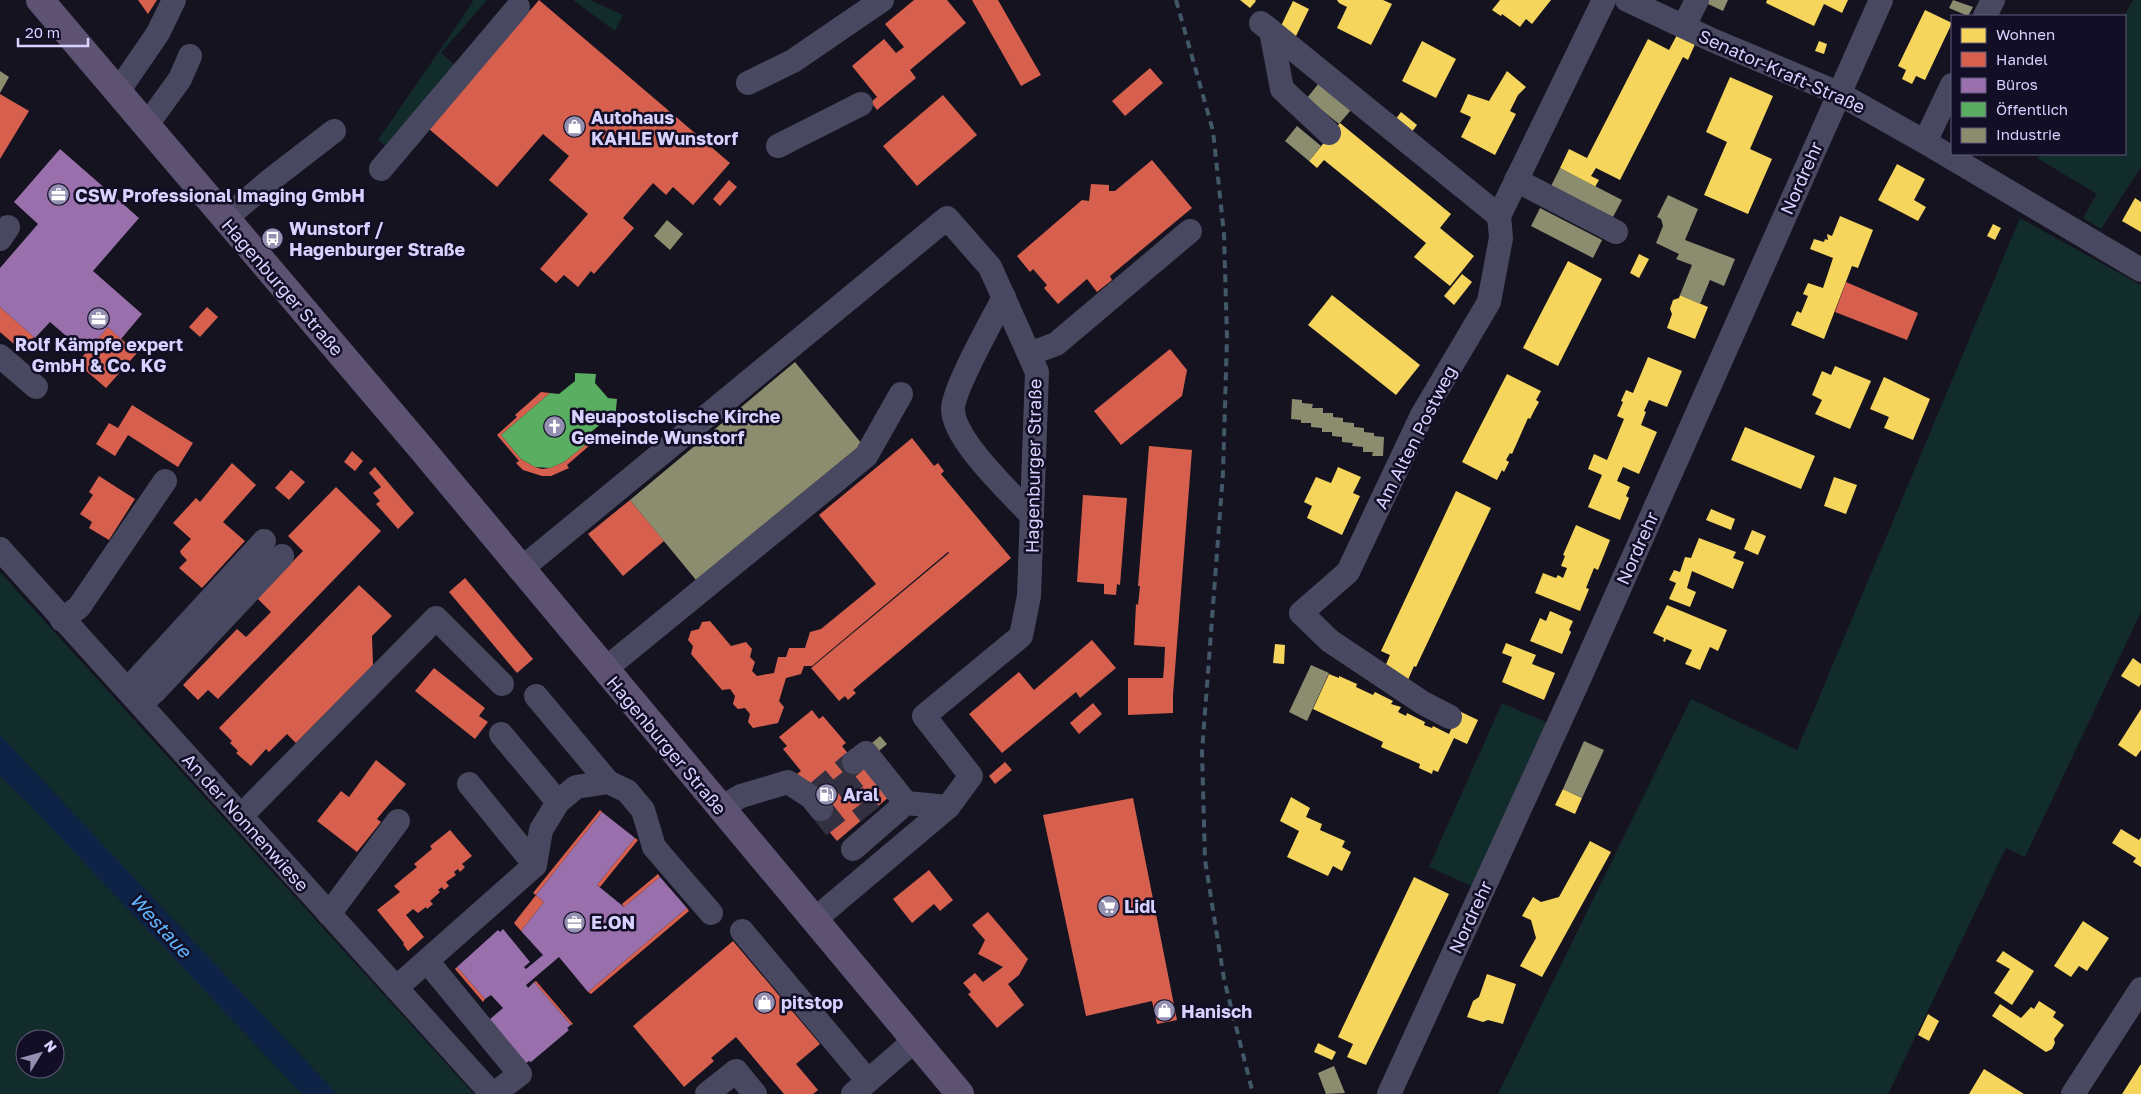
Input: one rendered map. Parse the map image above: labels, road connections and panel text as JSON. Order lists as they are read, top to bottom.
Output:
{
  "streets": {
    "main road": ["Hagenburger Straße"],
    "street": [
      "Senator-Kraft-Straße",
      "Nordrehr",
      "Am Alten Postweg",
      "An der Nonnenwiese"
    ]
  },
  "crossings": [
    ["Senator-Kraft-Straße", "Nordrehr"]
  ],
  "water": ["Westaue"],
  "places": {
    "shop": ["Autohaus KAHLE Wunstorf", "pitstop", "Hanisch"],
    "office": ["CSW Professional Imaging GmbH", "Rolf Kämpfe expert GmbH & Co. KG", "E.ON"],
    "bus stop": ["Wunstorf / Hagenburger Straße"],
    "church": ["Neuapostolische Kirche Gemeinde Wunstorf"],
    "fuel station": ["Aral"],
    "supermarket": ["Lidl"]
  },
  "legend": [
    "Wohnen",
    "Handel",
    "Büros",
    "Öffentlich",
    "Industrie"
  ],
  "scale_bar": "20 m",
  "north": "top right"
}
